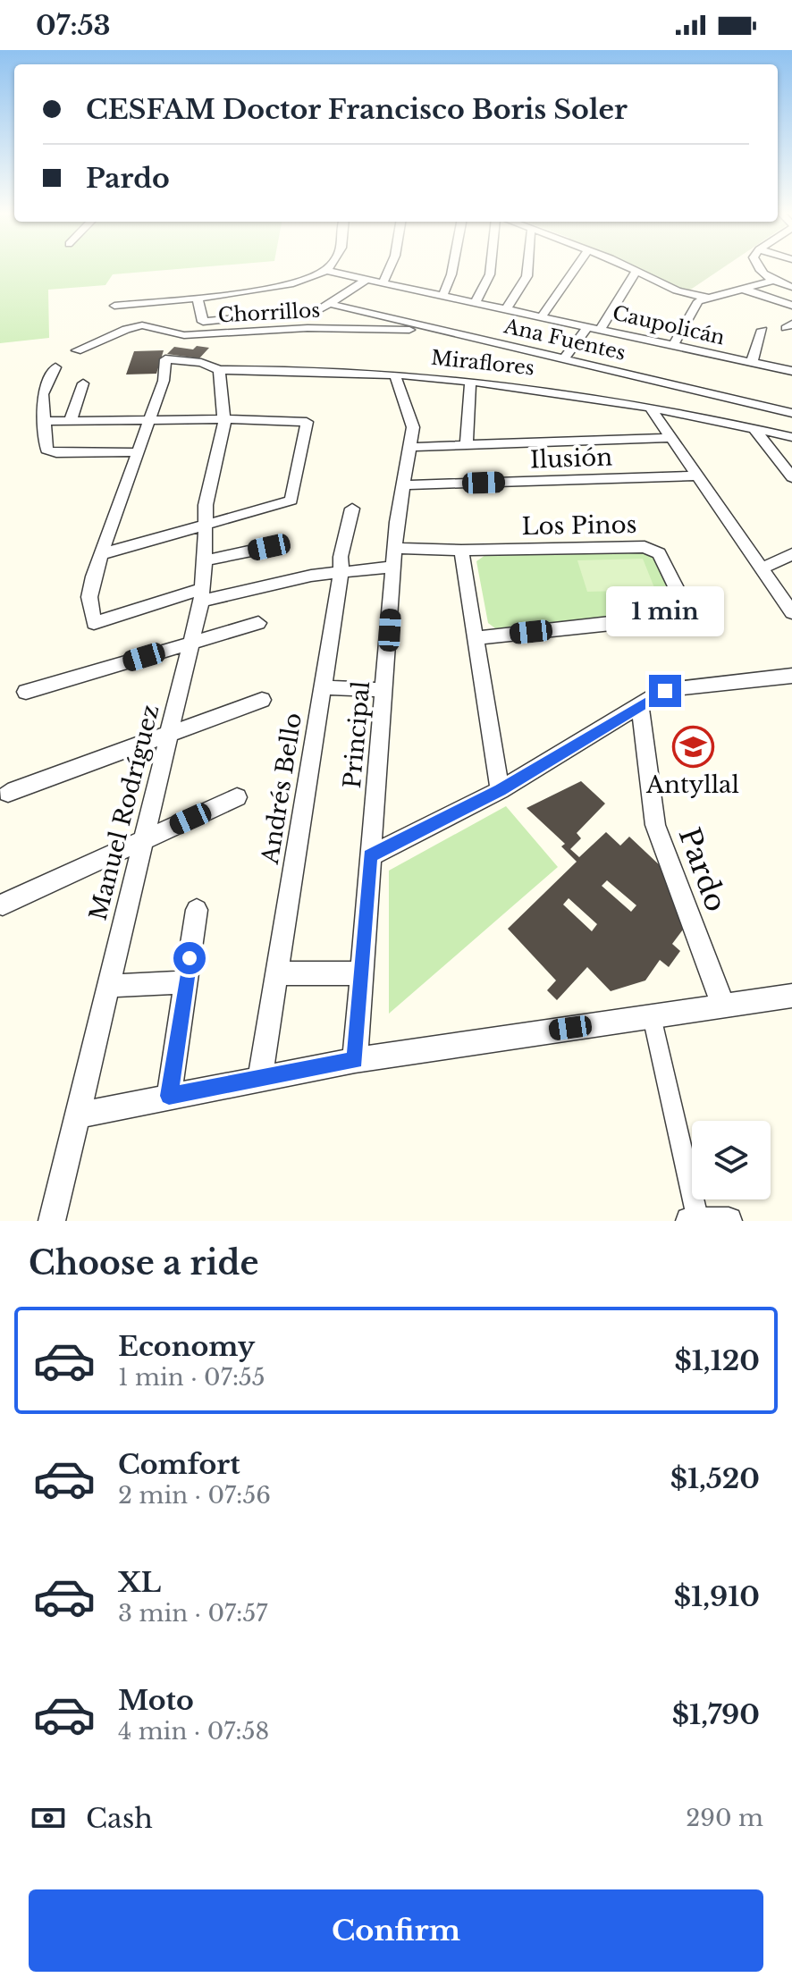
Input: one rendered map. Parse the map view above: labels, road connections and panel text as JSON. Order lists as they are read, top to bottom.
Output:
{
  "streets": {
    "street": [
      "Chorrillos",
      "Caupolicán",
      "Ana Fuentes",
      "Miraflores",
      "Ilusión",
      "Los Pinos",
      "Principal",
      "Andrés Bello",
      "Manuel Rodríguez",
      "Pardo"
    ]
  },
  "crossings": [
    ["Chorrillos", "Ana Fuentes"],
    ["Chorrillos", "Miraflores"],
    ["Chorrillos", "Manuel Rodríguez"],
    ["Miraflores", "Principal"],
    ["Miraflores", "Manuel Rodríguez"],
    ["Ilusión", "Principal"],
    ["Los Pinos", "Principal"]
  ],
  "places": {
    "school or university": ["Antyllal"]
  },
  "page": {
    "status": "07:53",
    "banner": ["CESFAM Doctor Francisco Boris Soler", "Pardo"],
    "bubble": "1 min",
    "heading": "Choose a ride",
    "list": [
      {
        "name": "Economy",
        "note": "1 min · 07:55",
        "value": "$1,120"
      },
      {
        "name": "Comfort",
        "note": "2 min · 07:56",
        "value": "$1,520"
      },
      {
        "name": "XL",
        "note": "3 min · 07:57",
        "value": "$1,910"
      },
      {
        "name": "Moto",
        "note": "4 min · 07:58",
        "value": "$1,790"
      }
    ],
    "pay": ["Cash", "290 m"],
    "buttons": "Confirm"
  }
}
